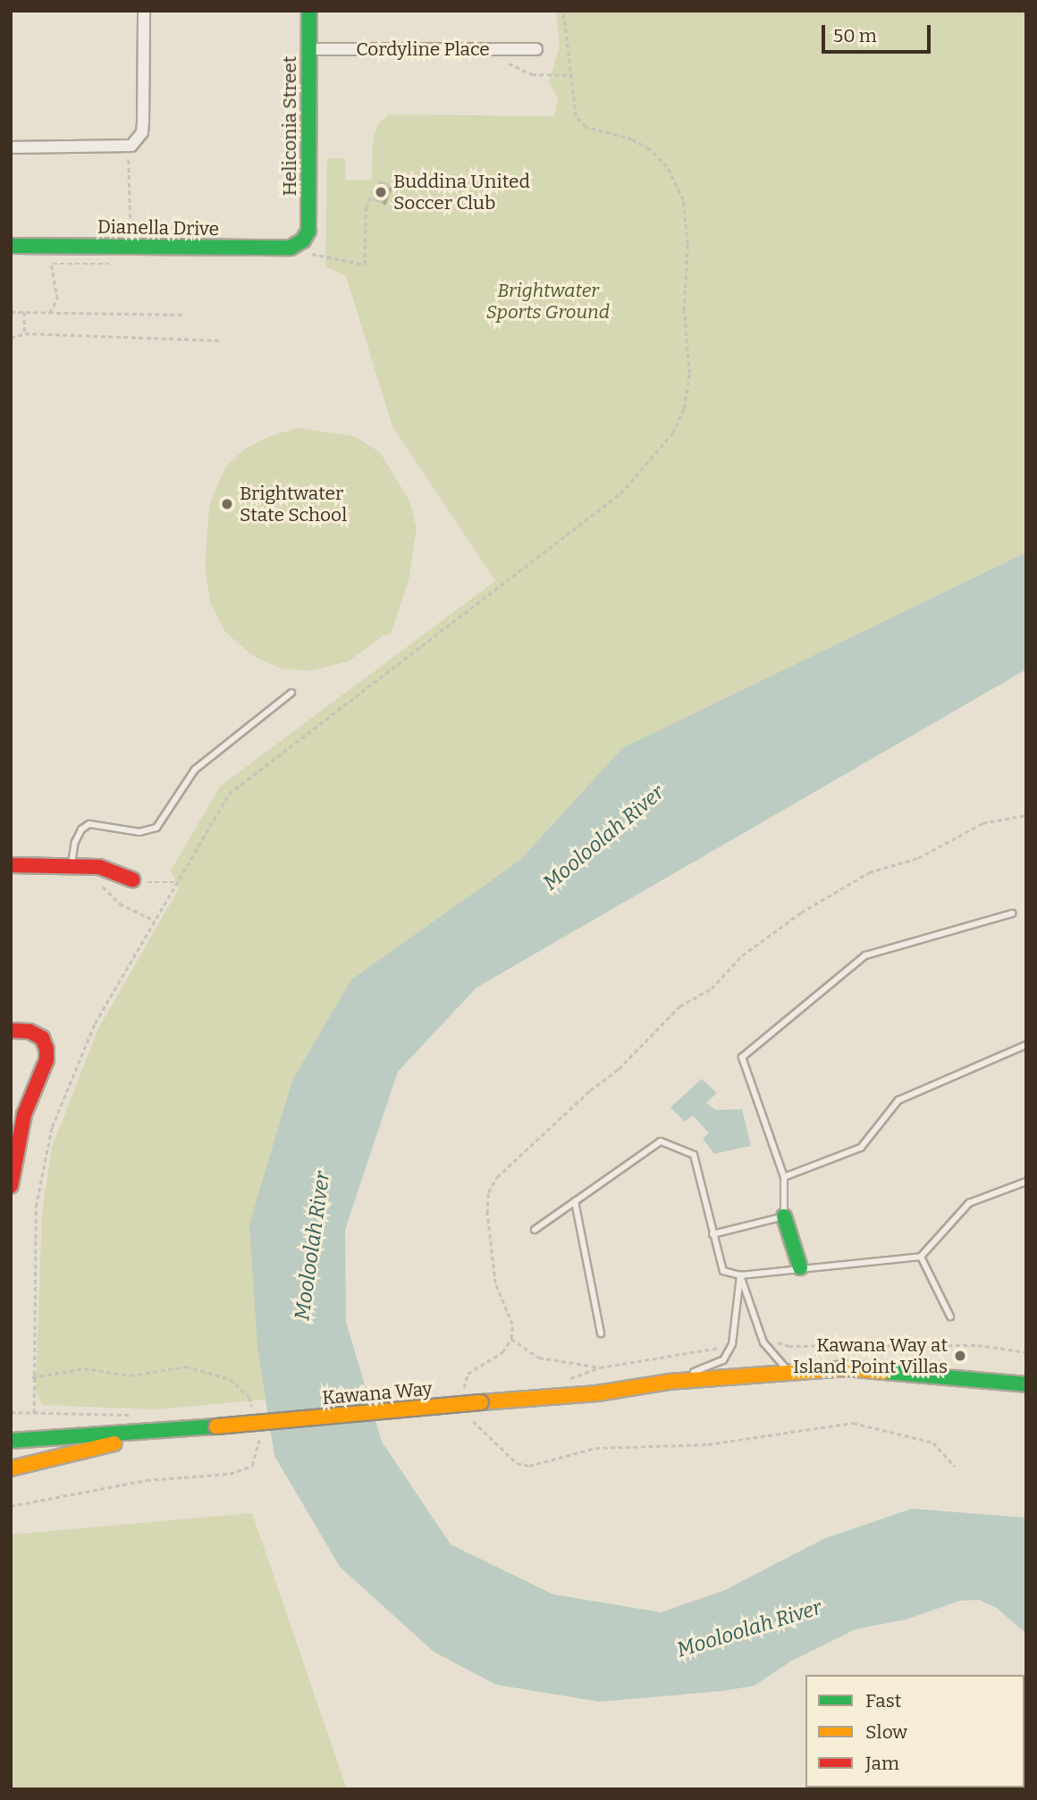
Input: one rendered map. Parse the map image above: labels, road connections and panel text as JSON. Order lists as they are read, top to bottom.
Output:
{
  "streets": {
    "main road": ["Heliconia Street", "Dianella Drive", "Kawana Way"],
    "street": ["Cordyline Place"]
  },
  "crossings": [
    ["Cordyline Place", "Heliconia Street"],
    ["Heliconia Street", "Dianella Drive"]
  ],
  "water": ["Mooloolah River"],
  "parks": ["Brightwater Sports Ground"],
  "places": ["Buddina United Soccer Club", "Brightwater State School", "Kawana Way at Island Point Villas"],
  "legend": ["Fast", "Slow", "Jam"],
  "scale_bar": "50 m"
}
